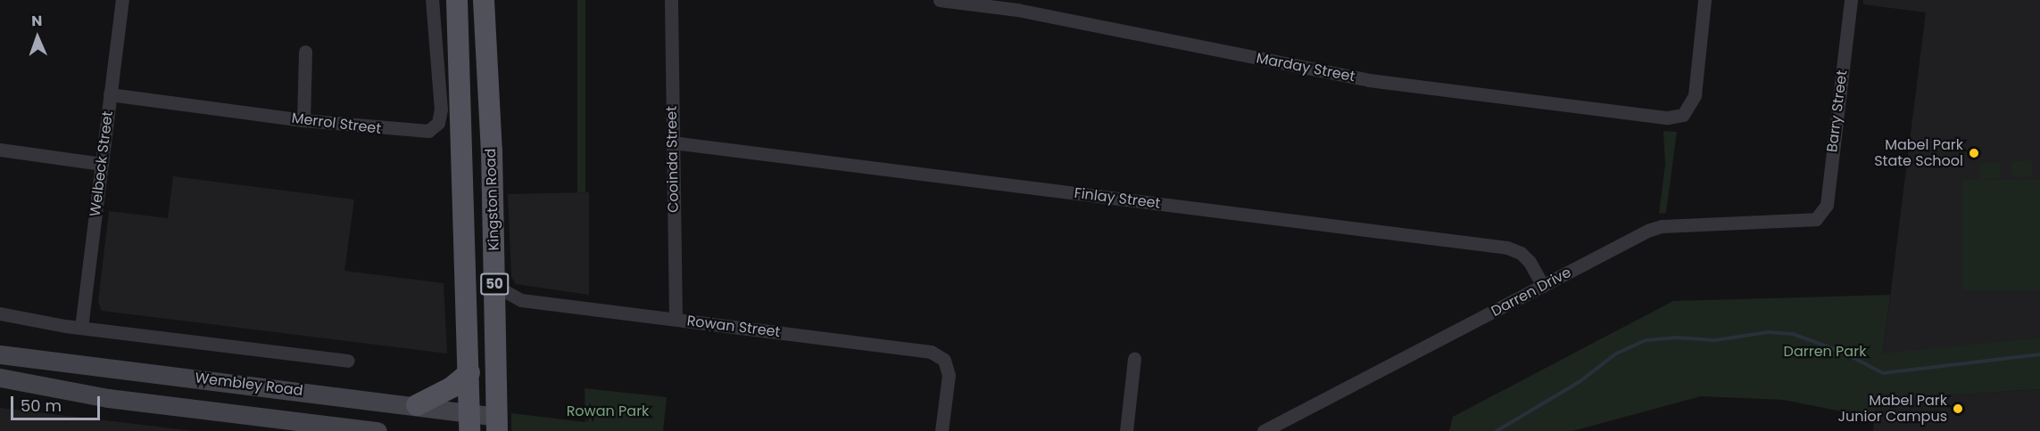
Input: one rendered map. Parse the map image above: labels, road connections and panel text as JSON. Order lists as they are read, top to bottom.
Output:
{
  "streets": {
    "main road": ["Kingston Road", "50", "Wembley Road"],
    "street": [
      "Marday Street",
      "Barry Street",
      "Merrol Street",
      "Cooinda Street",
      "Welbeck Street",
      "Finlay Street",
      "Darren Drive",
      "Rowan Street"
    ]
  },
  "crossings": [
    ["Barry Street", "Darren Drive"],
    ["Merrol Street", "Welbeck Street"],
    ["Cooinda Street", "Finlay Street"],
    ["Cooinda Street", "Rowan Street"],
    ["Finlay Street", "Darren Drive"],
    ["Kingston Road", "Rowan Street"],
    ["Kingston Road", "Wembley Road"]
  ],
  "parks": ["Darren Park", "Rowan Park"],
  "places": ["Mabel Park State School", "Mabel Park Junior Campus"],
  "scale_bar": "50 m",
  "north": "top"
}
